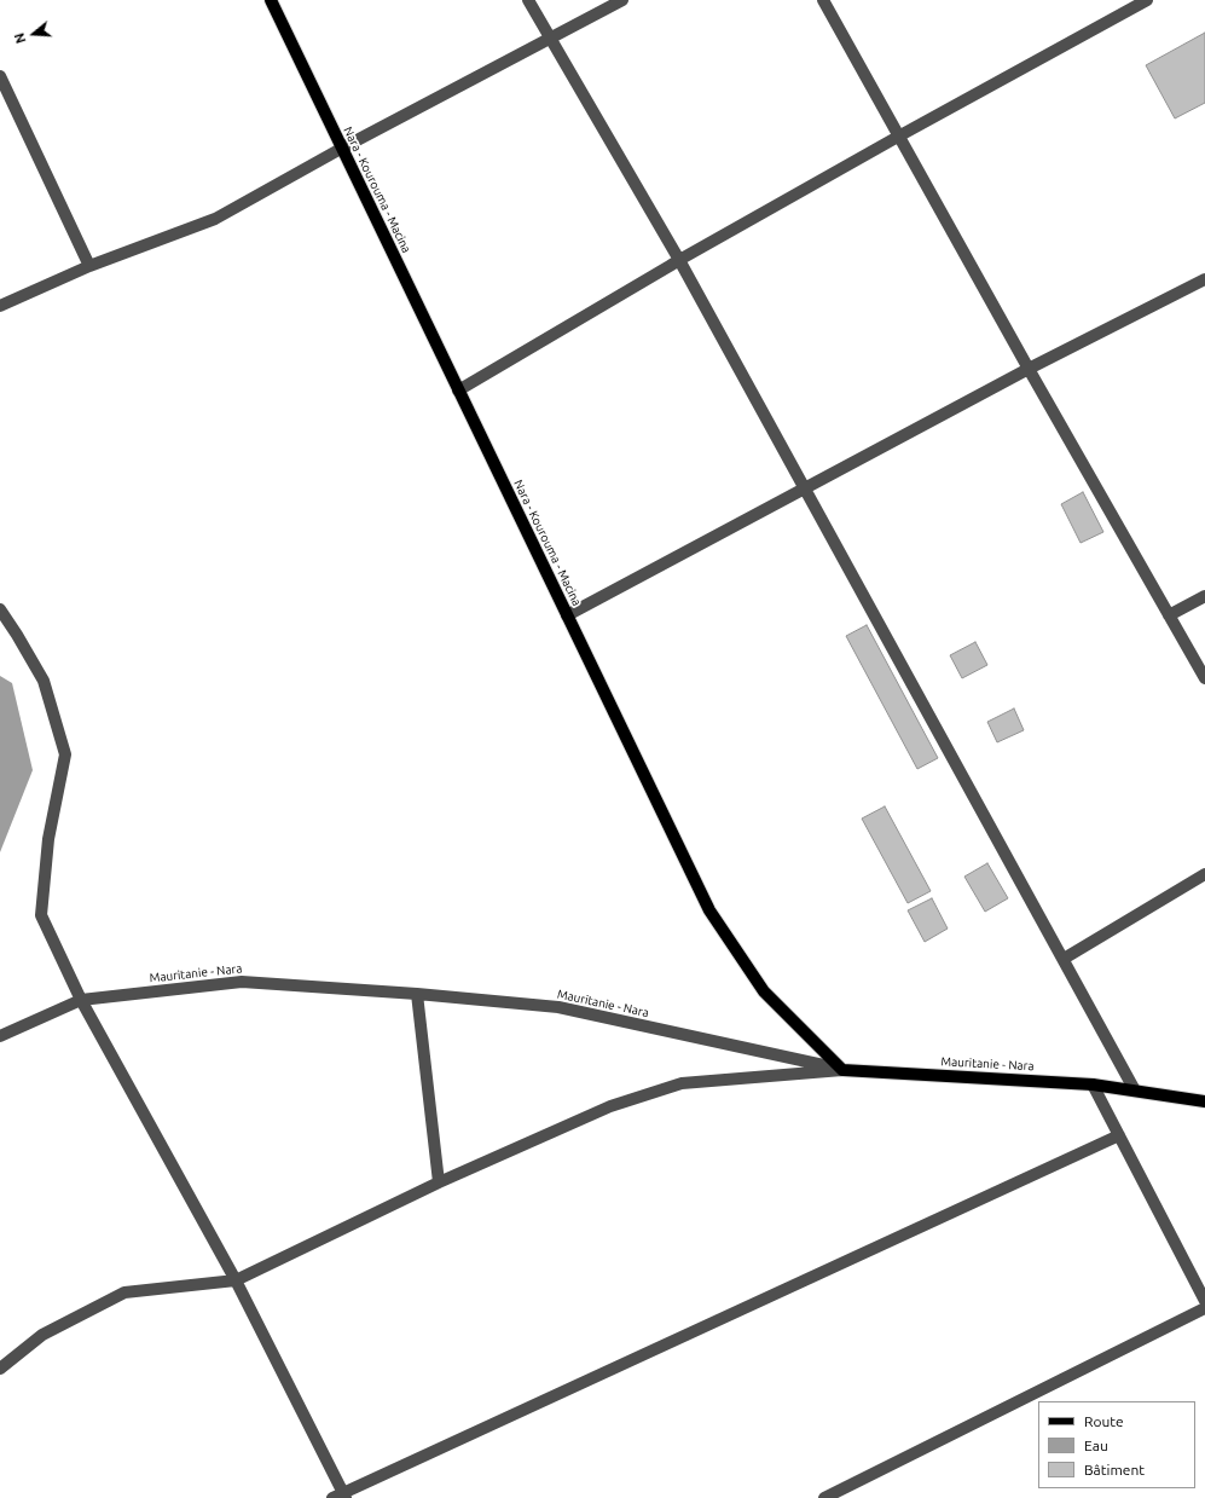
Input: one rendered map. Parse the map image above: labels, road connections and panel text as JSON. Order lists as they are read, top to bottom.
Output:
{
  "streets": {
    "main road": ["Nara - Kourouma - Macina", "Mauritanie - Nara"]
  },
  "crossings": [
    ["Nara - Kourouma - Macina", "Mauritanie - Nara"]
  ],
  "legend": ["Route", "Eau", "Bâtiment"],
  "north": "left"
}
